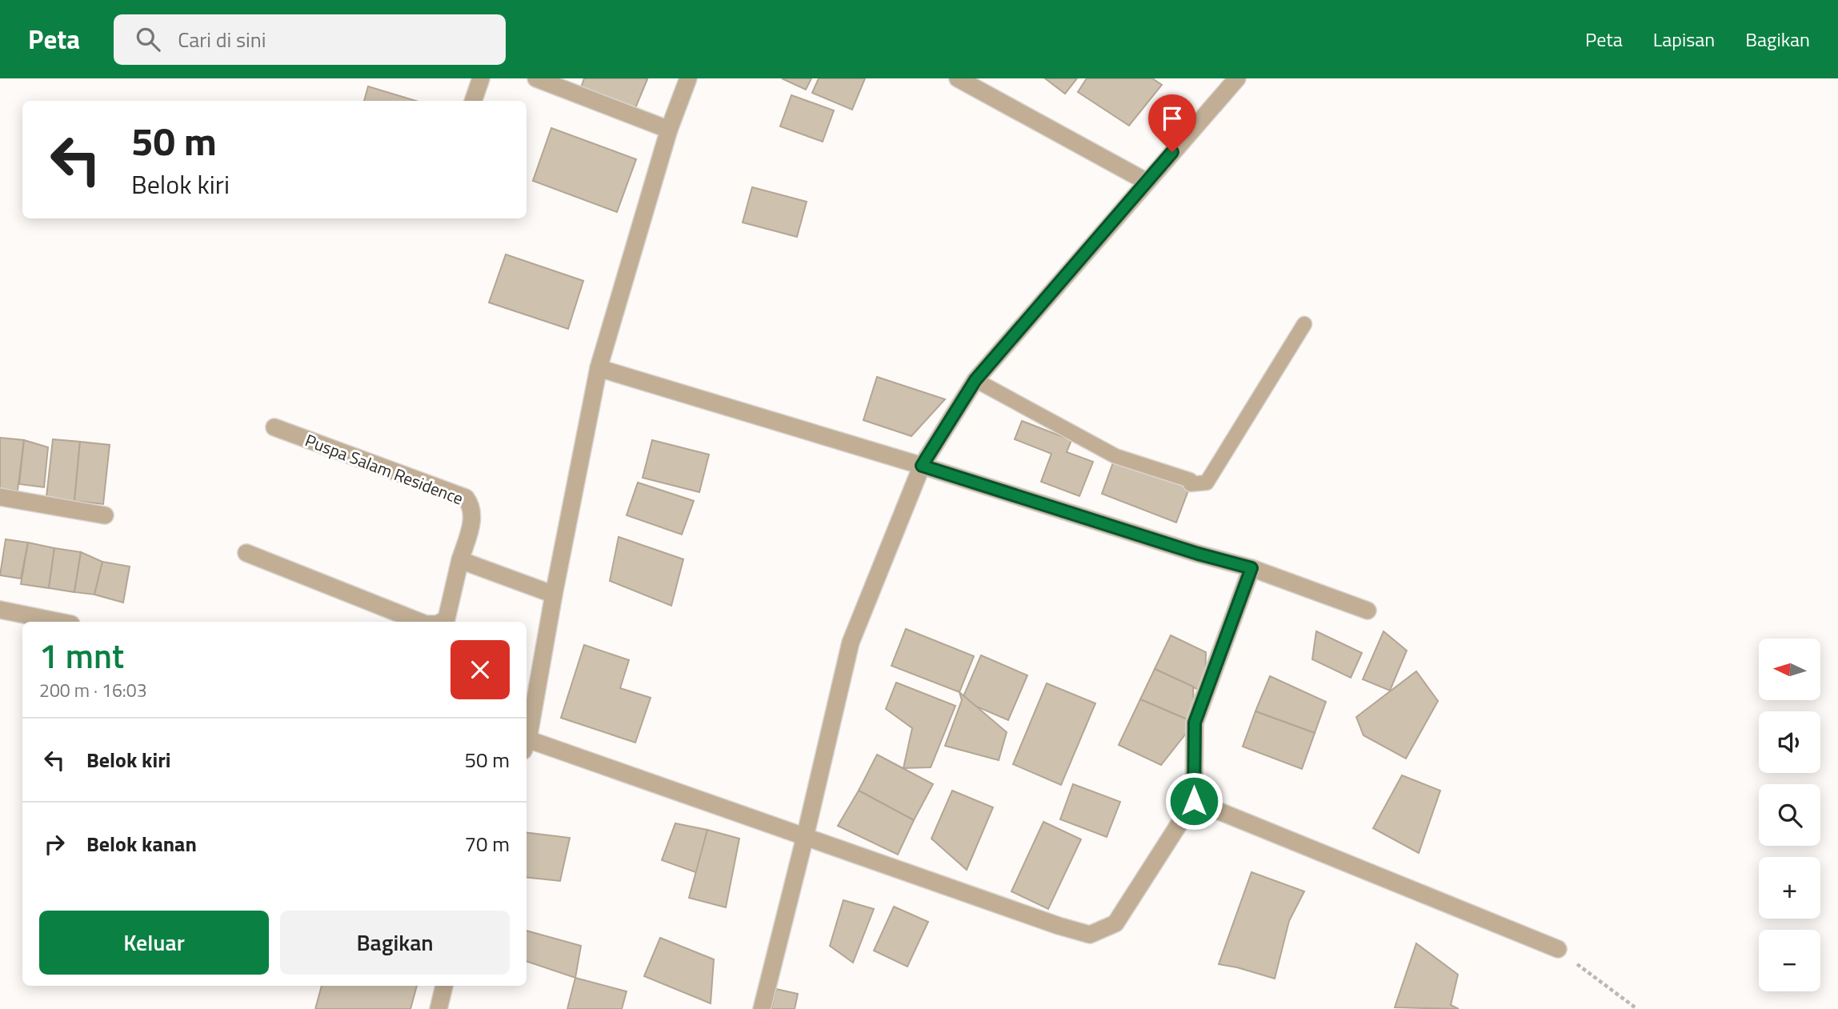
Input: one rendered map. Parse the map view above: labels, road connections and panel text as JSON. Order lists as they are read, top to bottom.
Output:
{
  "streets": {
    "street": ["Puspa Salam Residence"]
  },
  "north": "left",
  "page": {
    "header": "Peta",
    "search": "Cari di sini",
    "nav": ["Peta", "Lapisan", "Bagikan"],
    "turn": ["50 m", "Belok kiri"],
    "heading": ["1 mnt", "200 m · 16:03"],
    "map_buttons": ["+", "−"],
    "list": [
      {
        "name": "Belok kiri",
        "value": "50 m"
      },
      {
        "name": "Belok kanan",
        "value": "70 m"
      }
    ],
    "buttons": ["Keluar", "Bagikan"]
  }
}
